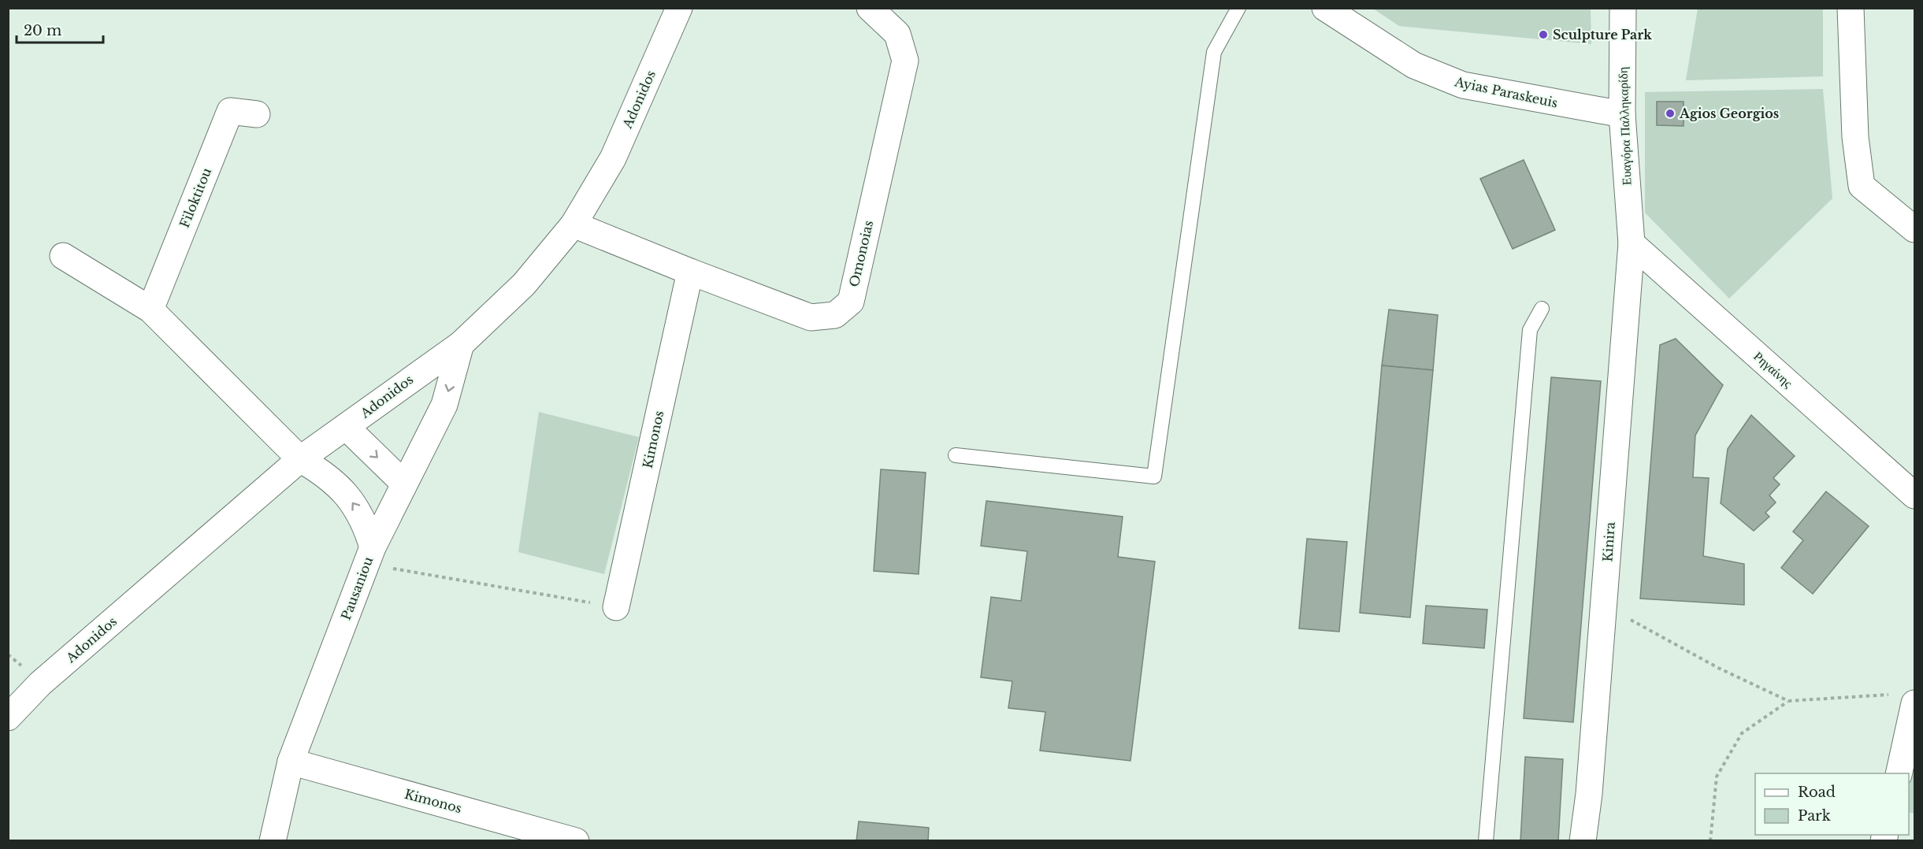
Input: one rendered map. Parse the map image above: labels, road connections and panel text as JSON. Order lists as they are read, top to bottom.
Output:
{
  "streets": {
    "street": [
      "Ayias Paraskeuis",
      "Adonidos",
      "Ευαγόρα Παλληκαρίδη",
      "Filoktitou",
      "Omonoias",
      "Ρηγαίνης",
      "Kimonos",
      "Kinira",
      "Pausaniou"
    ]
  },
  "crossings": [
    ["Ayias Paraskeuis", "Ευαγόρα Παλληκαρίδη"],
    ["Adonidos", "Omonoias"],
    ["Adonidos", "Pausaniou"],
    ["Ευαγόρα Παλληκαρίδη", "Ρηγαίνης"],
    ["Ευαγόρα Παλληκαρίδη", "Kinira"],
    ["Omonoias", "Kimonos"],
    ["Ρηγαίνης", "Kinira"],
    ["Kimonos", "Pausaniou"]
  ],
  "places": ["Sculpture Park", "Agios Georgios"],
  "legend": ["Road", "Park"],
  "scale_bar": "20 m"
}
